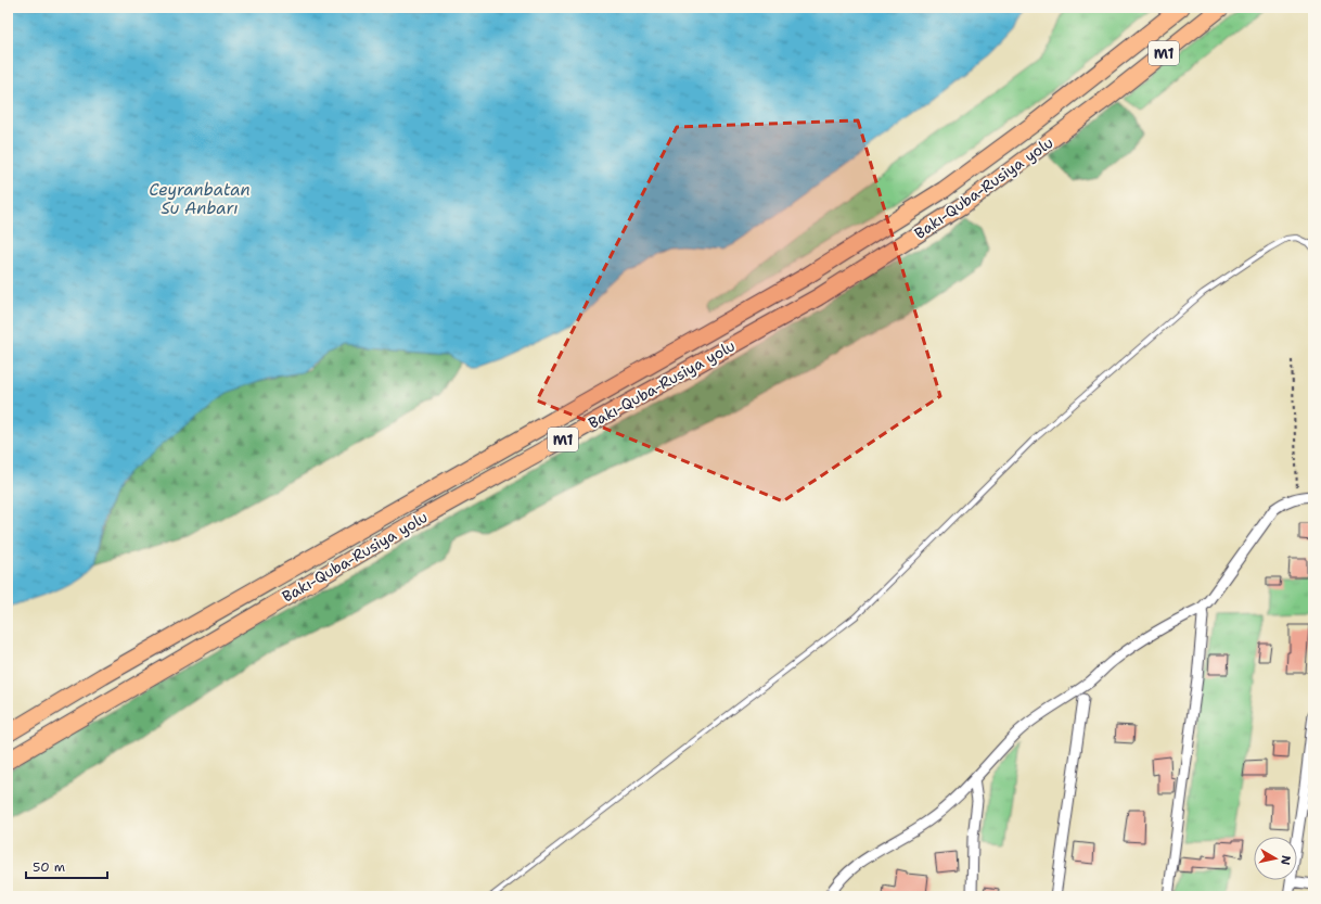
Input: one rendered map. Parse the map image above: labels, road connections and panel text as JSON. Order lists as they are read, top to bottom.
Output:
{
  "streets": {
    "highway": ["M1", "Bakı-Quba-Rusiya yolu"]
  },
  "water": ["Ceyranbatan Su Anbarı"],
  "scale_bar": "50 m",
  "north": "right"
}
